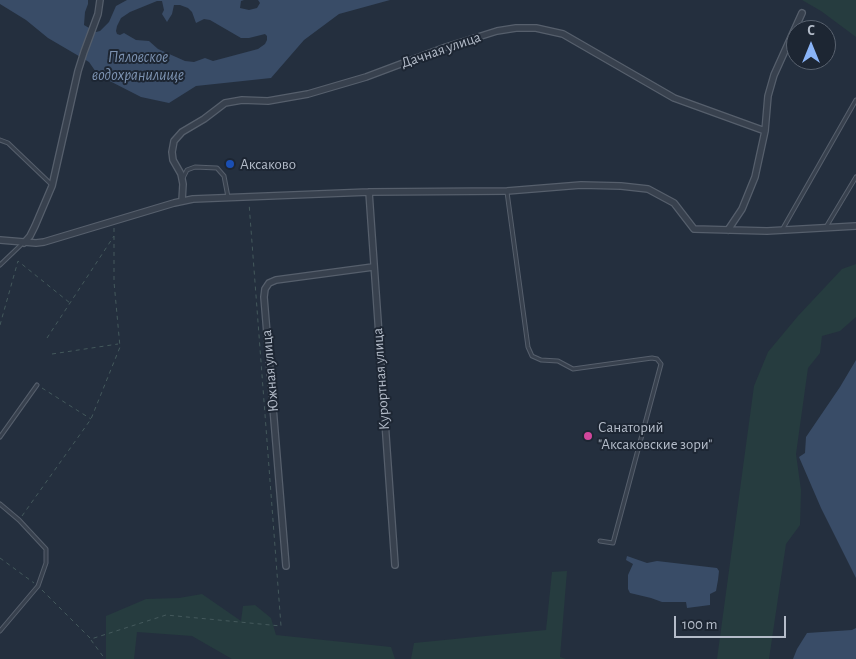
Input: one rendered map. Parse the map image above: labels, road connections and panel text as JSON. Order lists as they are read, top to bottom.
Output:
{
  "streets": {
    "street": ["Дачная улица", "Южная улица", "Курортная улица"]
  },
  "crossings": [
    ["Южная улица", "Курортная улица"]
  ],
  "water": ["Пяловское водохранилище"],
  "places": ["Аксаково", "Санаторий \"Аксаковские зори\""],
  "scale_bar": "100 m",
  "north": "top"
}
